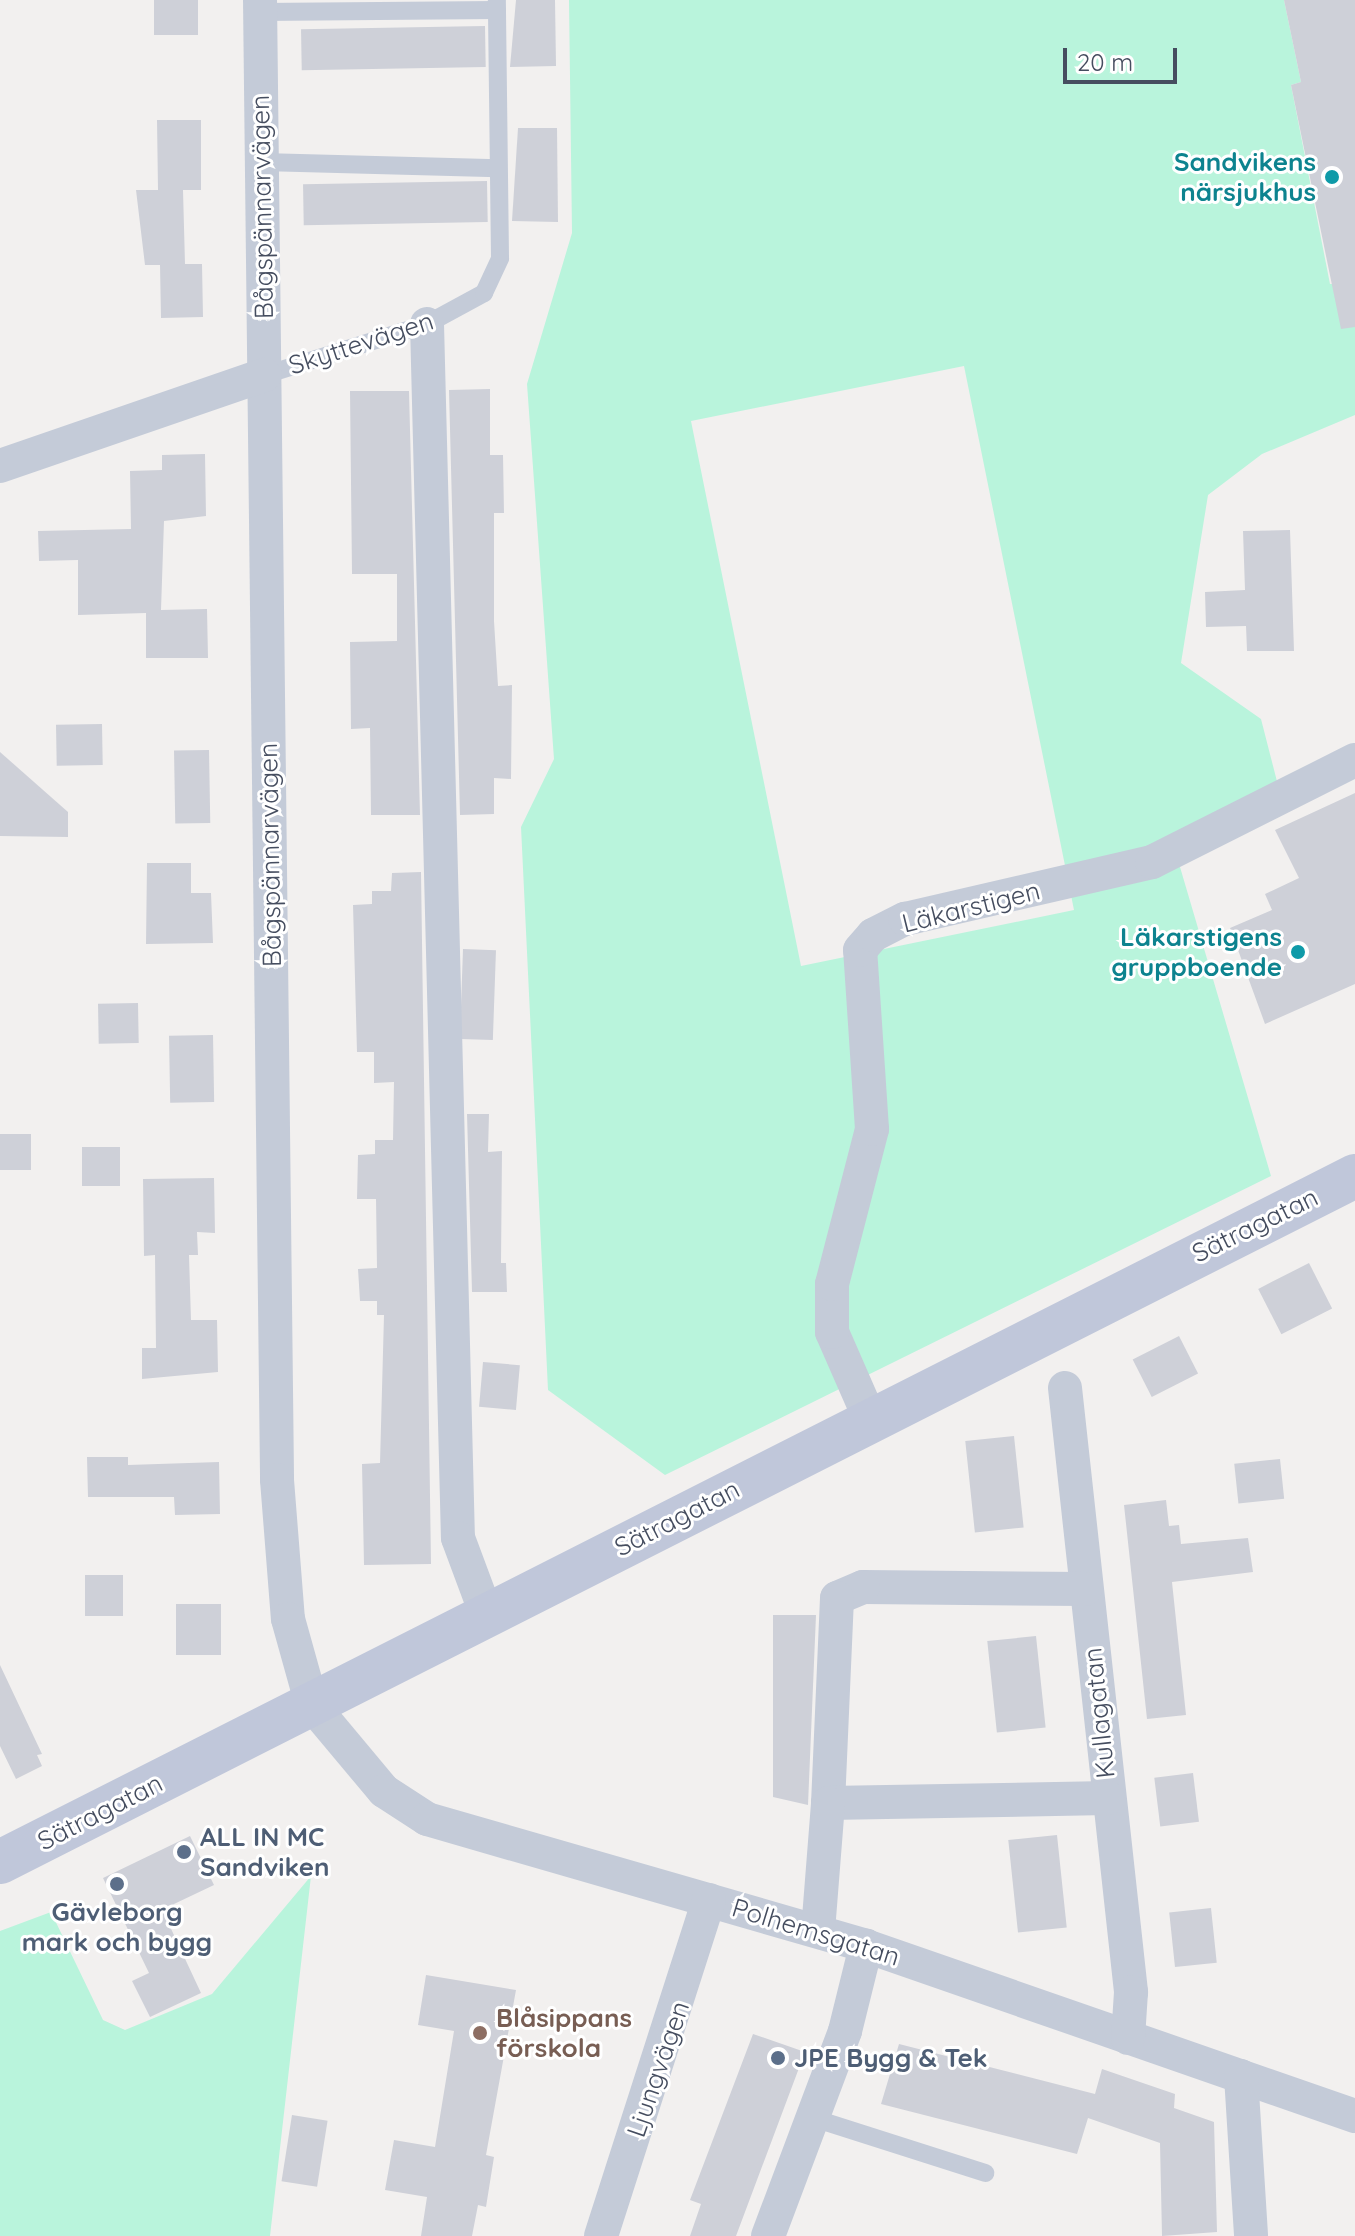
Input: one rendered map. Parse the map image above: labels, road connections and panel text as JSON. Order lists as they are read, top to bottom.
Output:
{
  "streets": {
    "street": [
      "Bågspännarvägen",
      "Skyttevägen",
      "Läkarstigen",
      "Sätragatan",
      "Kullagatan",
      "Polhemsgatan",
      "Ljungvägen"
    ]
  },
  "crossings": [
    ["Bågspännarvägen", "Skyttevägen"],
    ["Bågspännarvägen", "Sätragatan"],
    ["Bågspännarvägen", "Polhemsgatan"],
    ["Läkarstigen", "Sätragatan"],
    ["Sätragatan", "Polhemsgatan"],
    ["Kullagatan", "Polhemsgatan"],
    ["Polhemsgatan", "Ljungvägen"]
  ],
  "places": [
    "Sandvikens närsjukhus",
    "Läkarstigens gruppboende",
    "ALL IN MC Sandviken",
    "Gävleborg mark och bygg",
    "Blåsippans förskola",
    "JPE Bygg & Tek"
  ],
  "scale_bar": "20 m"
}
